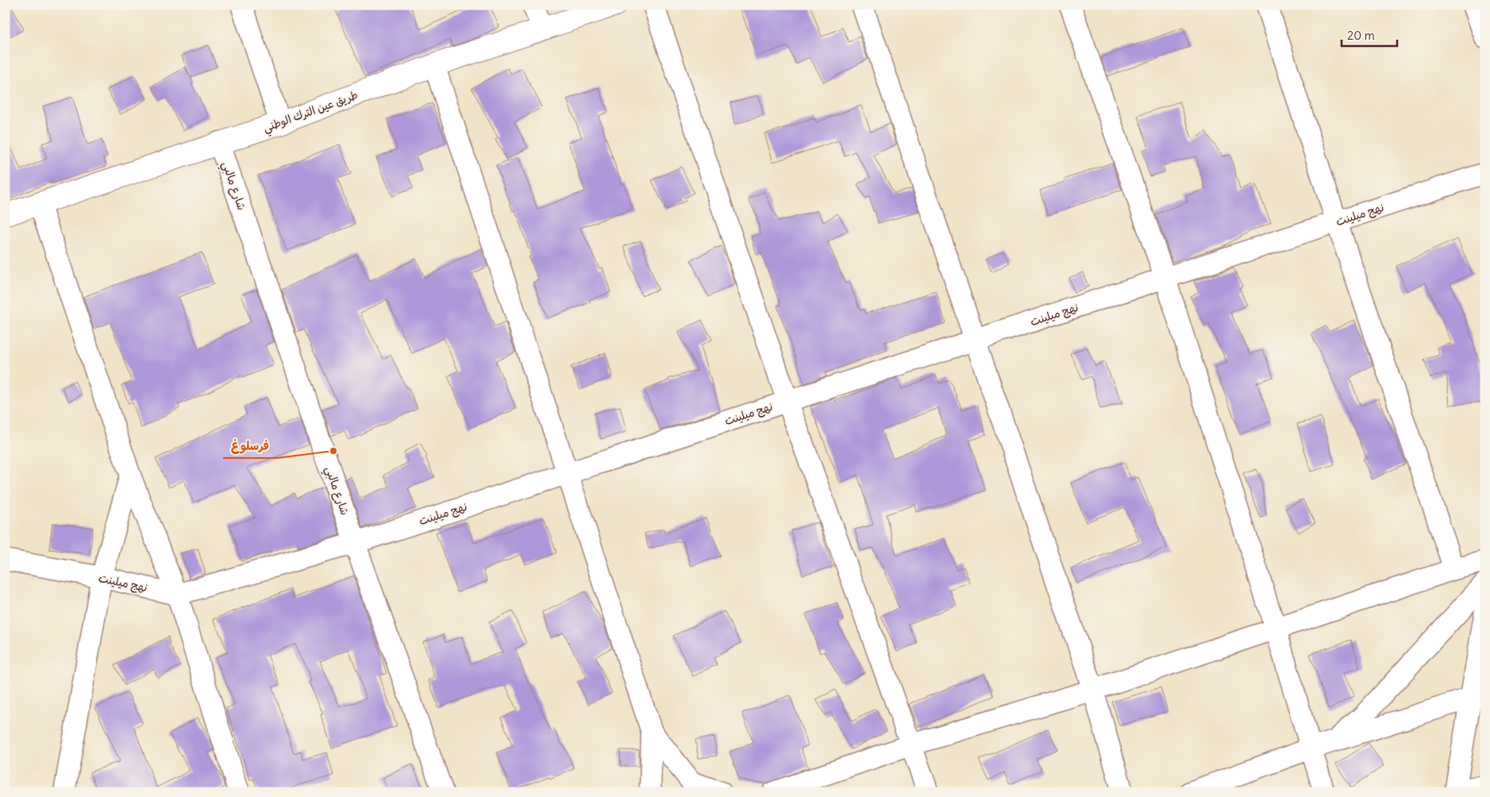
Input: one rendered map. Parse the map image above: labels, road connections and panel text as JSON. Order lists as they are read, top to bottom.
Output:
{
  "streets": {
    "main road": ["طريق عين الترك الوطني"],
    "street": ["شارع مالبي", "نهج ميلينت"]
  },
  "crossings": [
    ["طريق عين الترك الوطني", "شارع مالبي"],
    ["شارع مالبي", "نهج ميلينت"]
  ],
  "places": ["فرسلوغ"],
  "scale_bar": "20 m"
}
